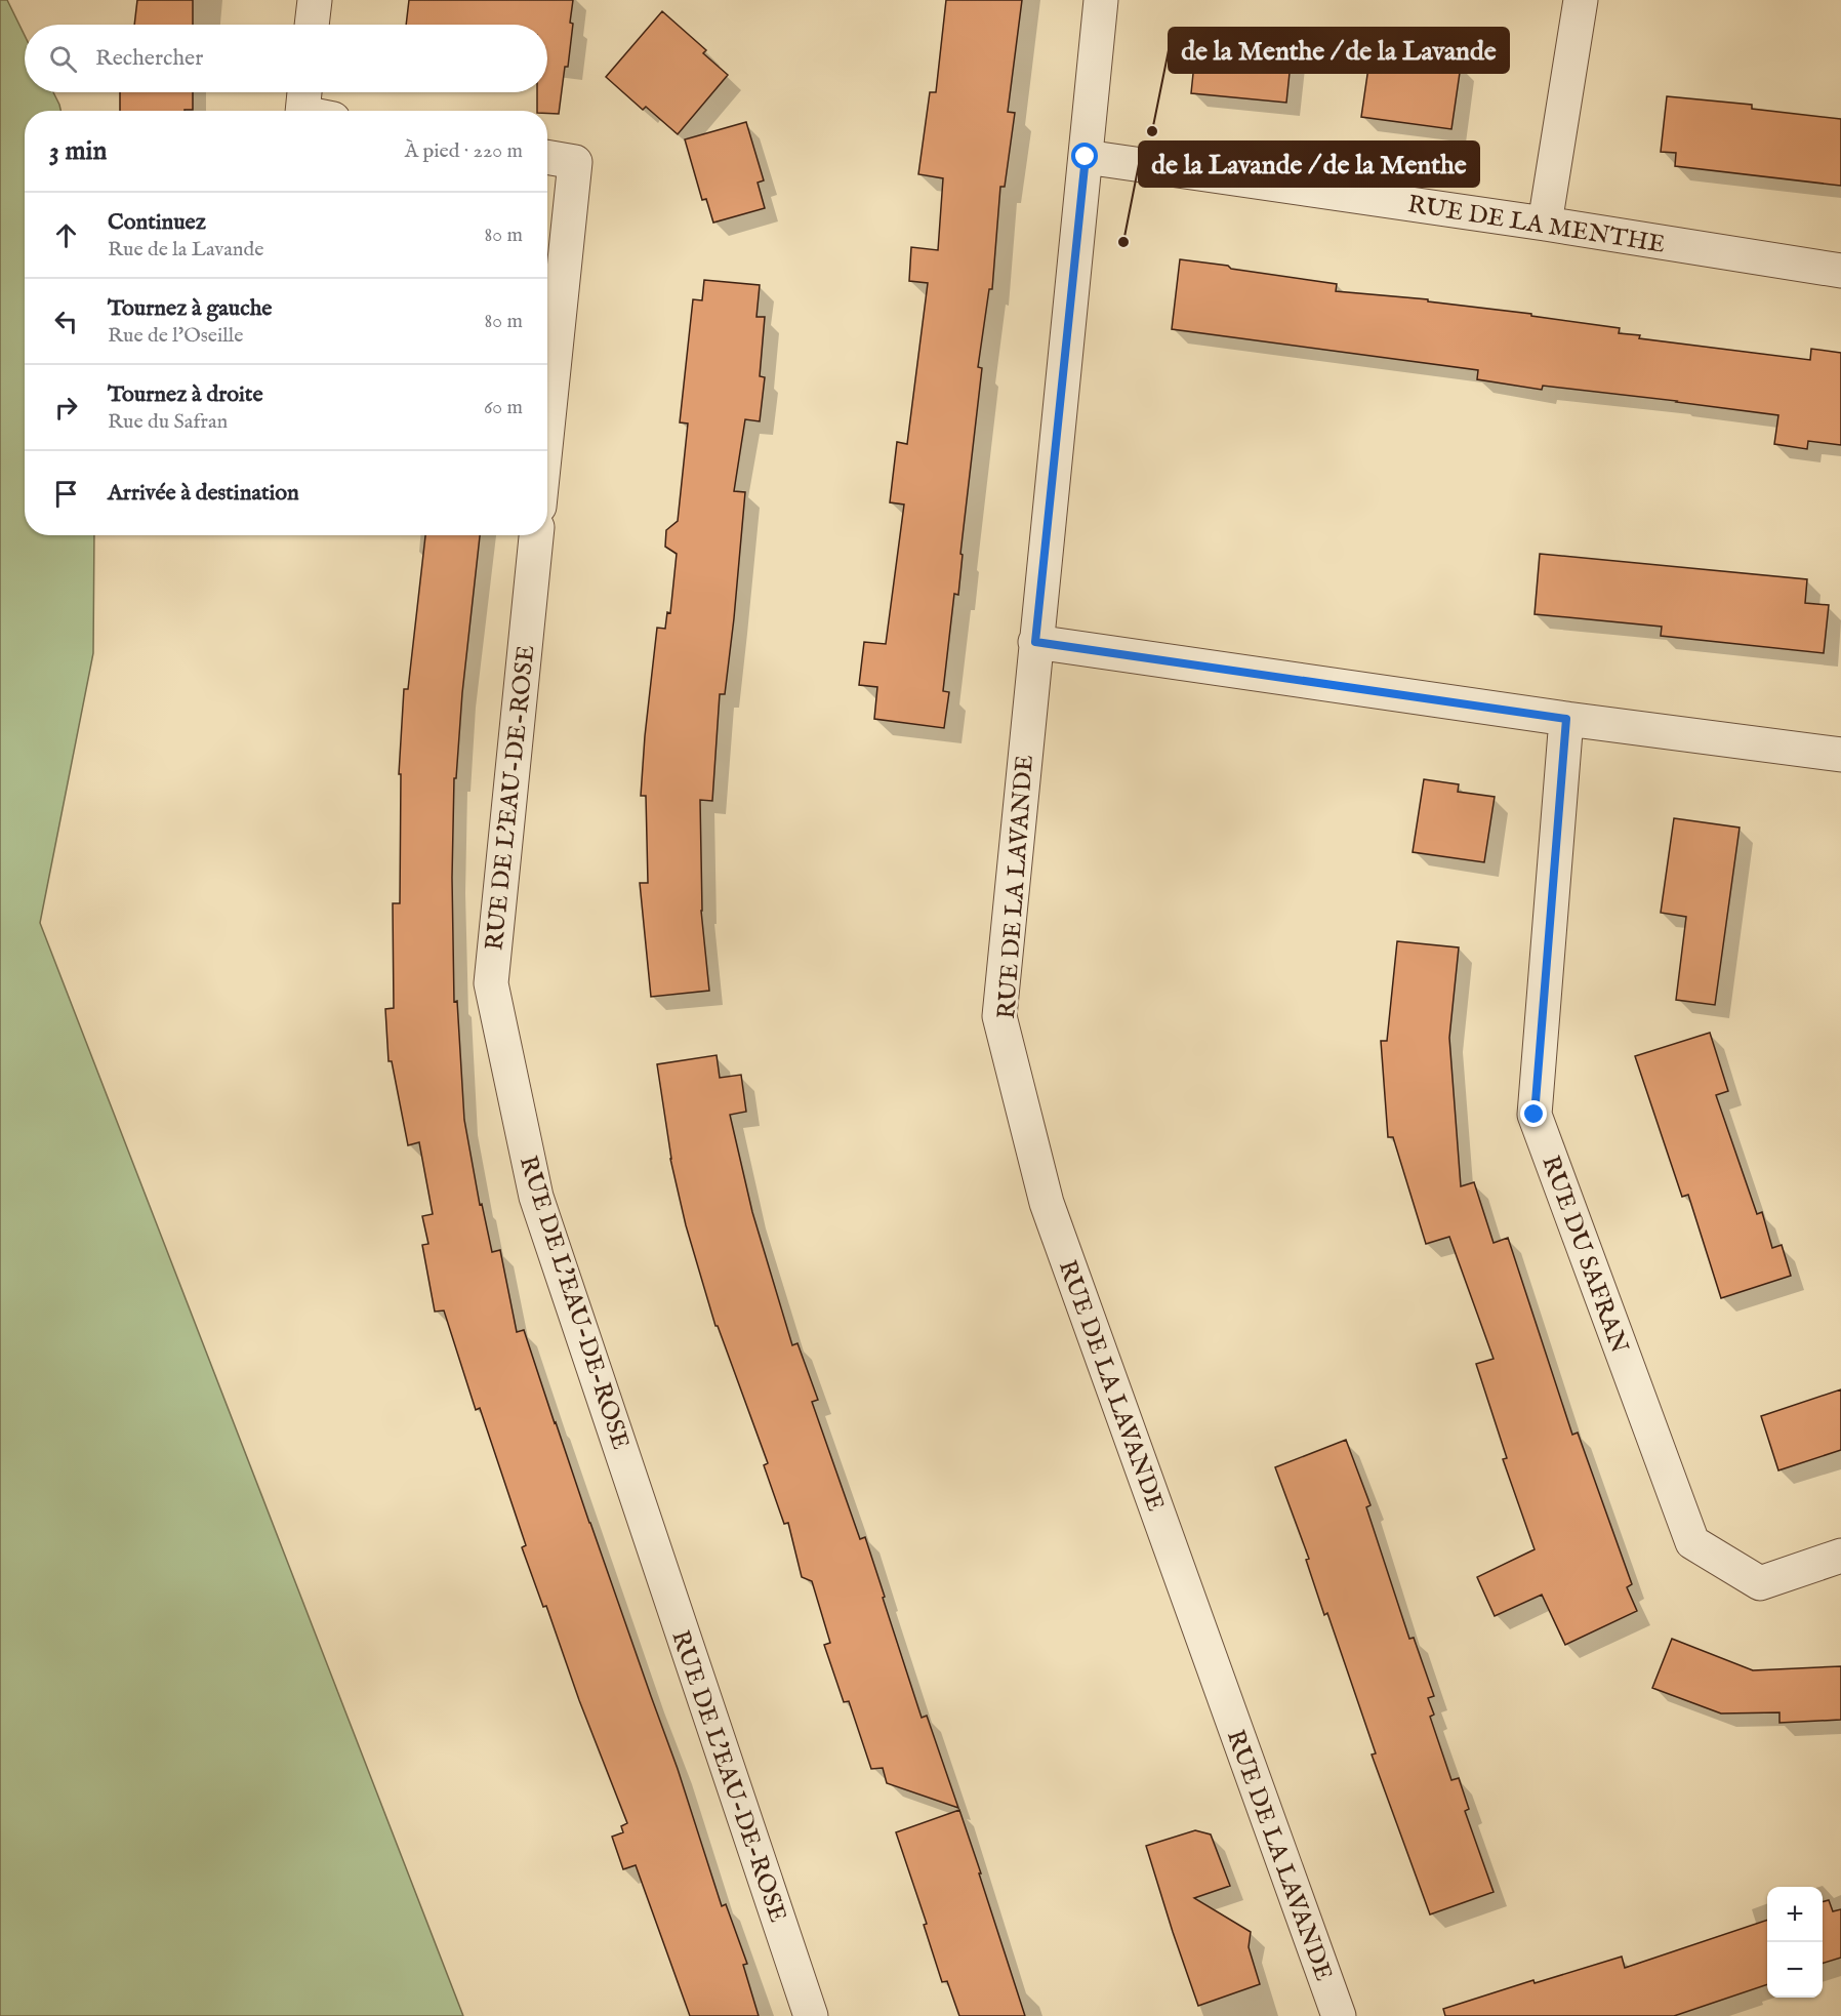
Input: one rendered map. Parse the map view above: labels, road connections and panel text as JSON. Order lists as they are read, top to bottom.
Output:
{
  "streets": {
    "street": [
      "RUE DE LA MENTHE",
      "RUE DE L'EAU-DE-ROSE",
      "RUE DE LA LAVANDE",
      "RUE DU SAFRAN"
    ]
  },
  "crossings": [
    ["RUE DE LA MENTHE", "RUE DE LA LAVANDE"]
  ],
  "places": ["de la Menthe / de la Lavande", "de la Lavande / de la Menthe"],
  "page": {
    "search": "Rechercher",
    "heading": ["3 min", "À pied · 220 m"],
    "list": [
      ["Continuez", "Rue de la Lavande", "80 m"],
      ["Tournez à gauche", "Rue de l'Oseille", "80 m"],
      ["Tournez à droite", "Rue du Safran", "60 m"],
      "Arrivée à destination"
    ],
    "map_buttons": ["+", "−"]
  }
}
